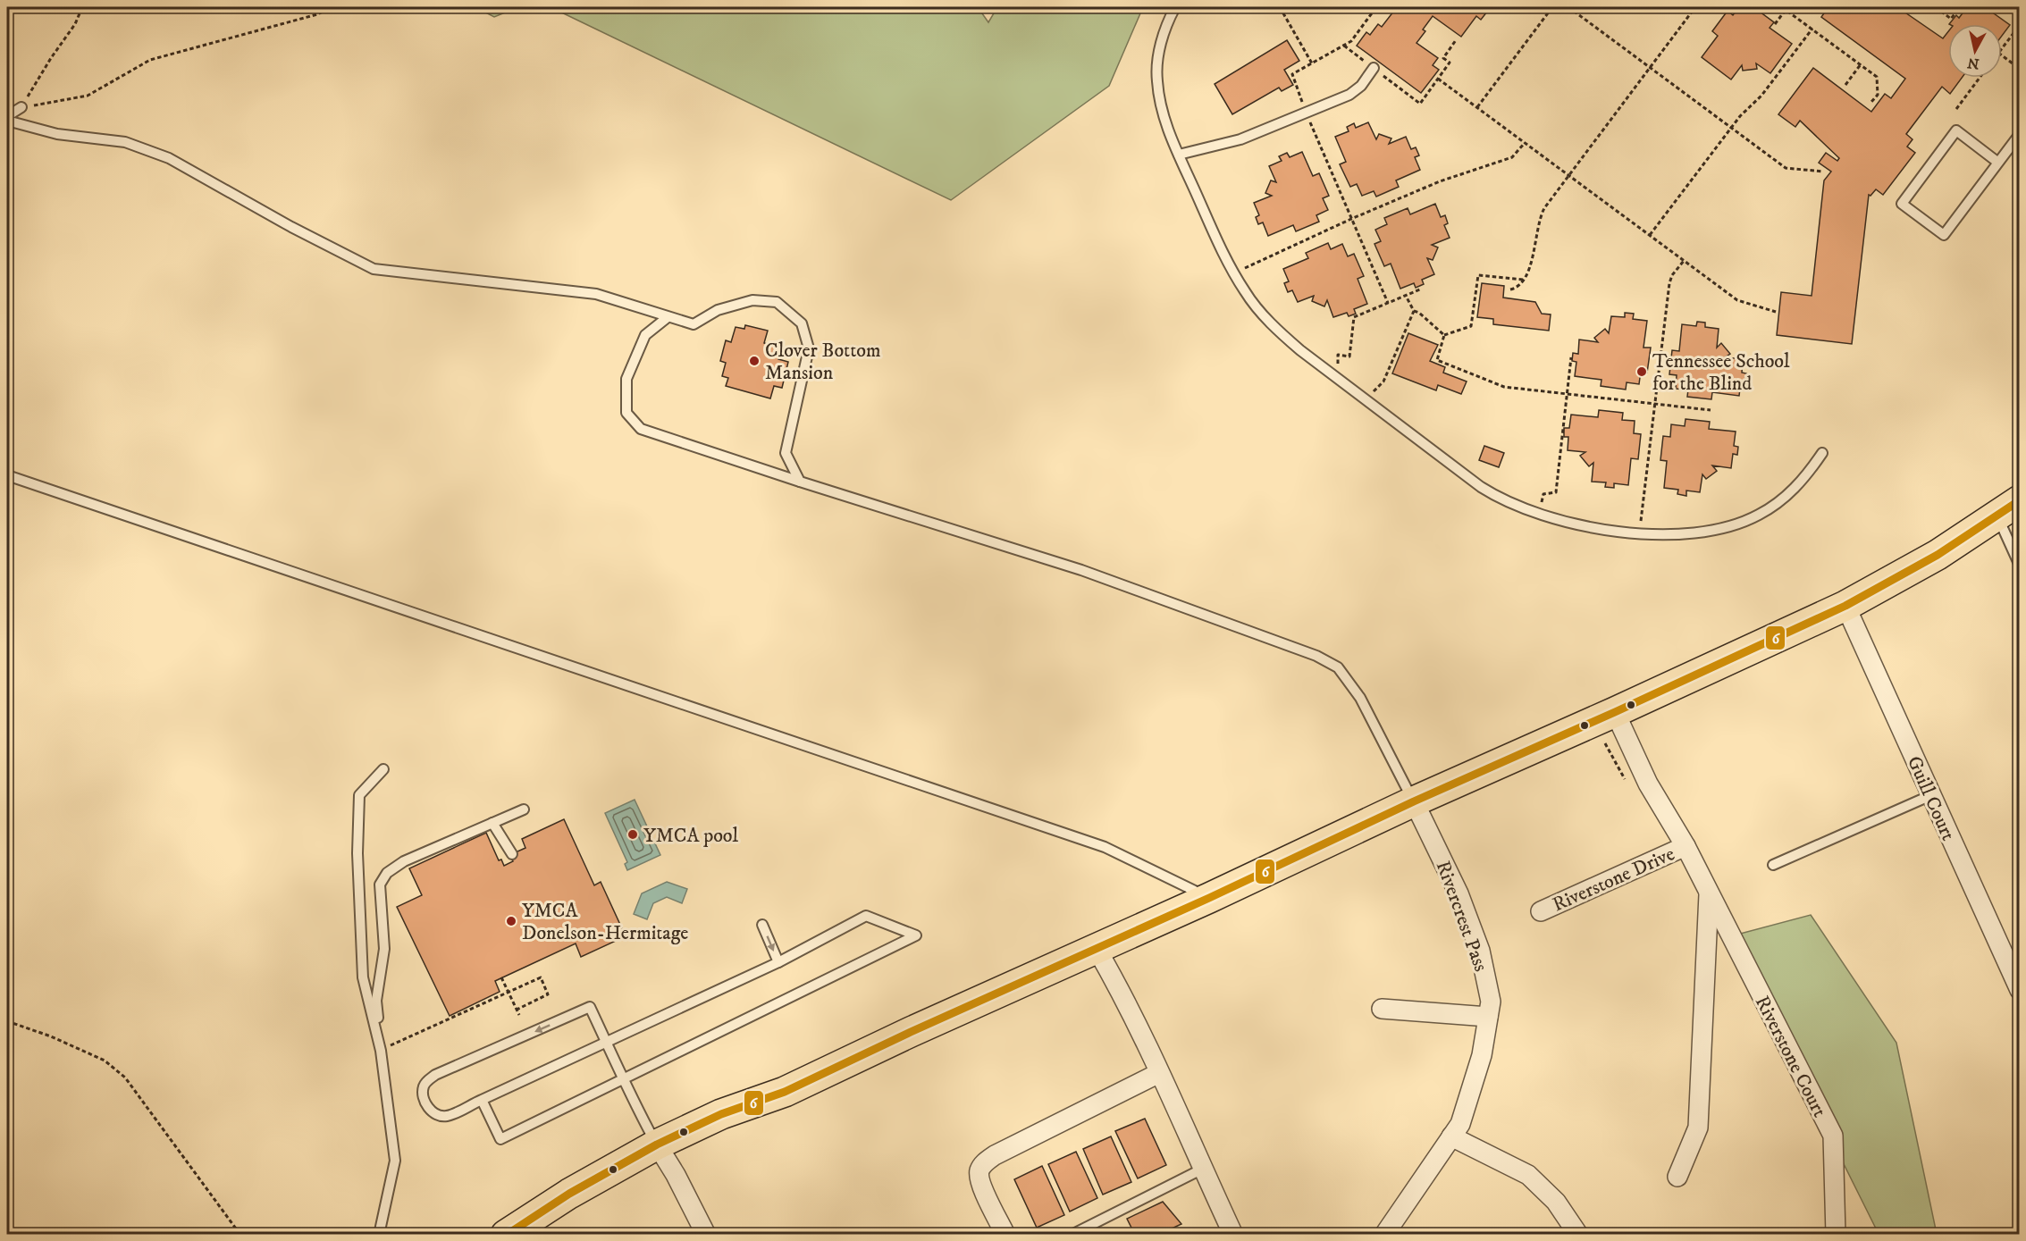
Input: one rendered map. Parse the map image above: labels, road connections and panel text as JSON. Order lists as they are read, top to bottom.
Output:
{
  "streets": {
    "street": [
      "Guill Court",
      "Riverstone Drive",
      "Rivercrest Pass",
      "Riverstone Court"
    ]
  },
  "crossings": [
    ["Riverstone Drive", "Riverstone Court"]
  ],
  "places": [
    "Clover Bottom Mansion",
    "Tennessee School for the Blind",
    "YMCA pool",
    "YMCA Donelson-Hermitage"
  ],
  "lines": ["transit line 6"],
  "north": "bottom"
}
